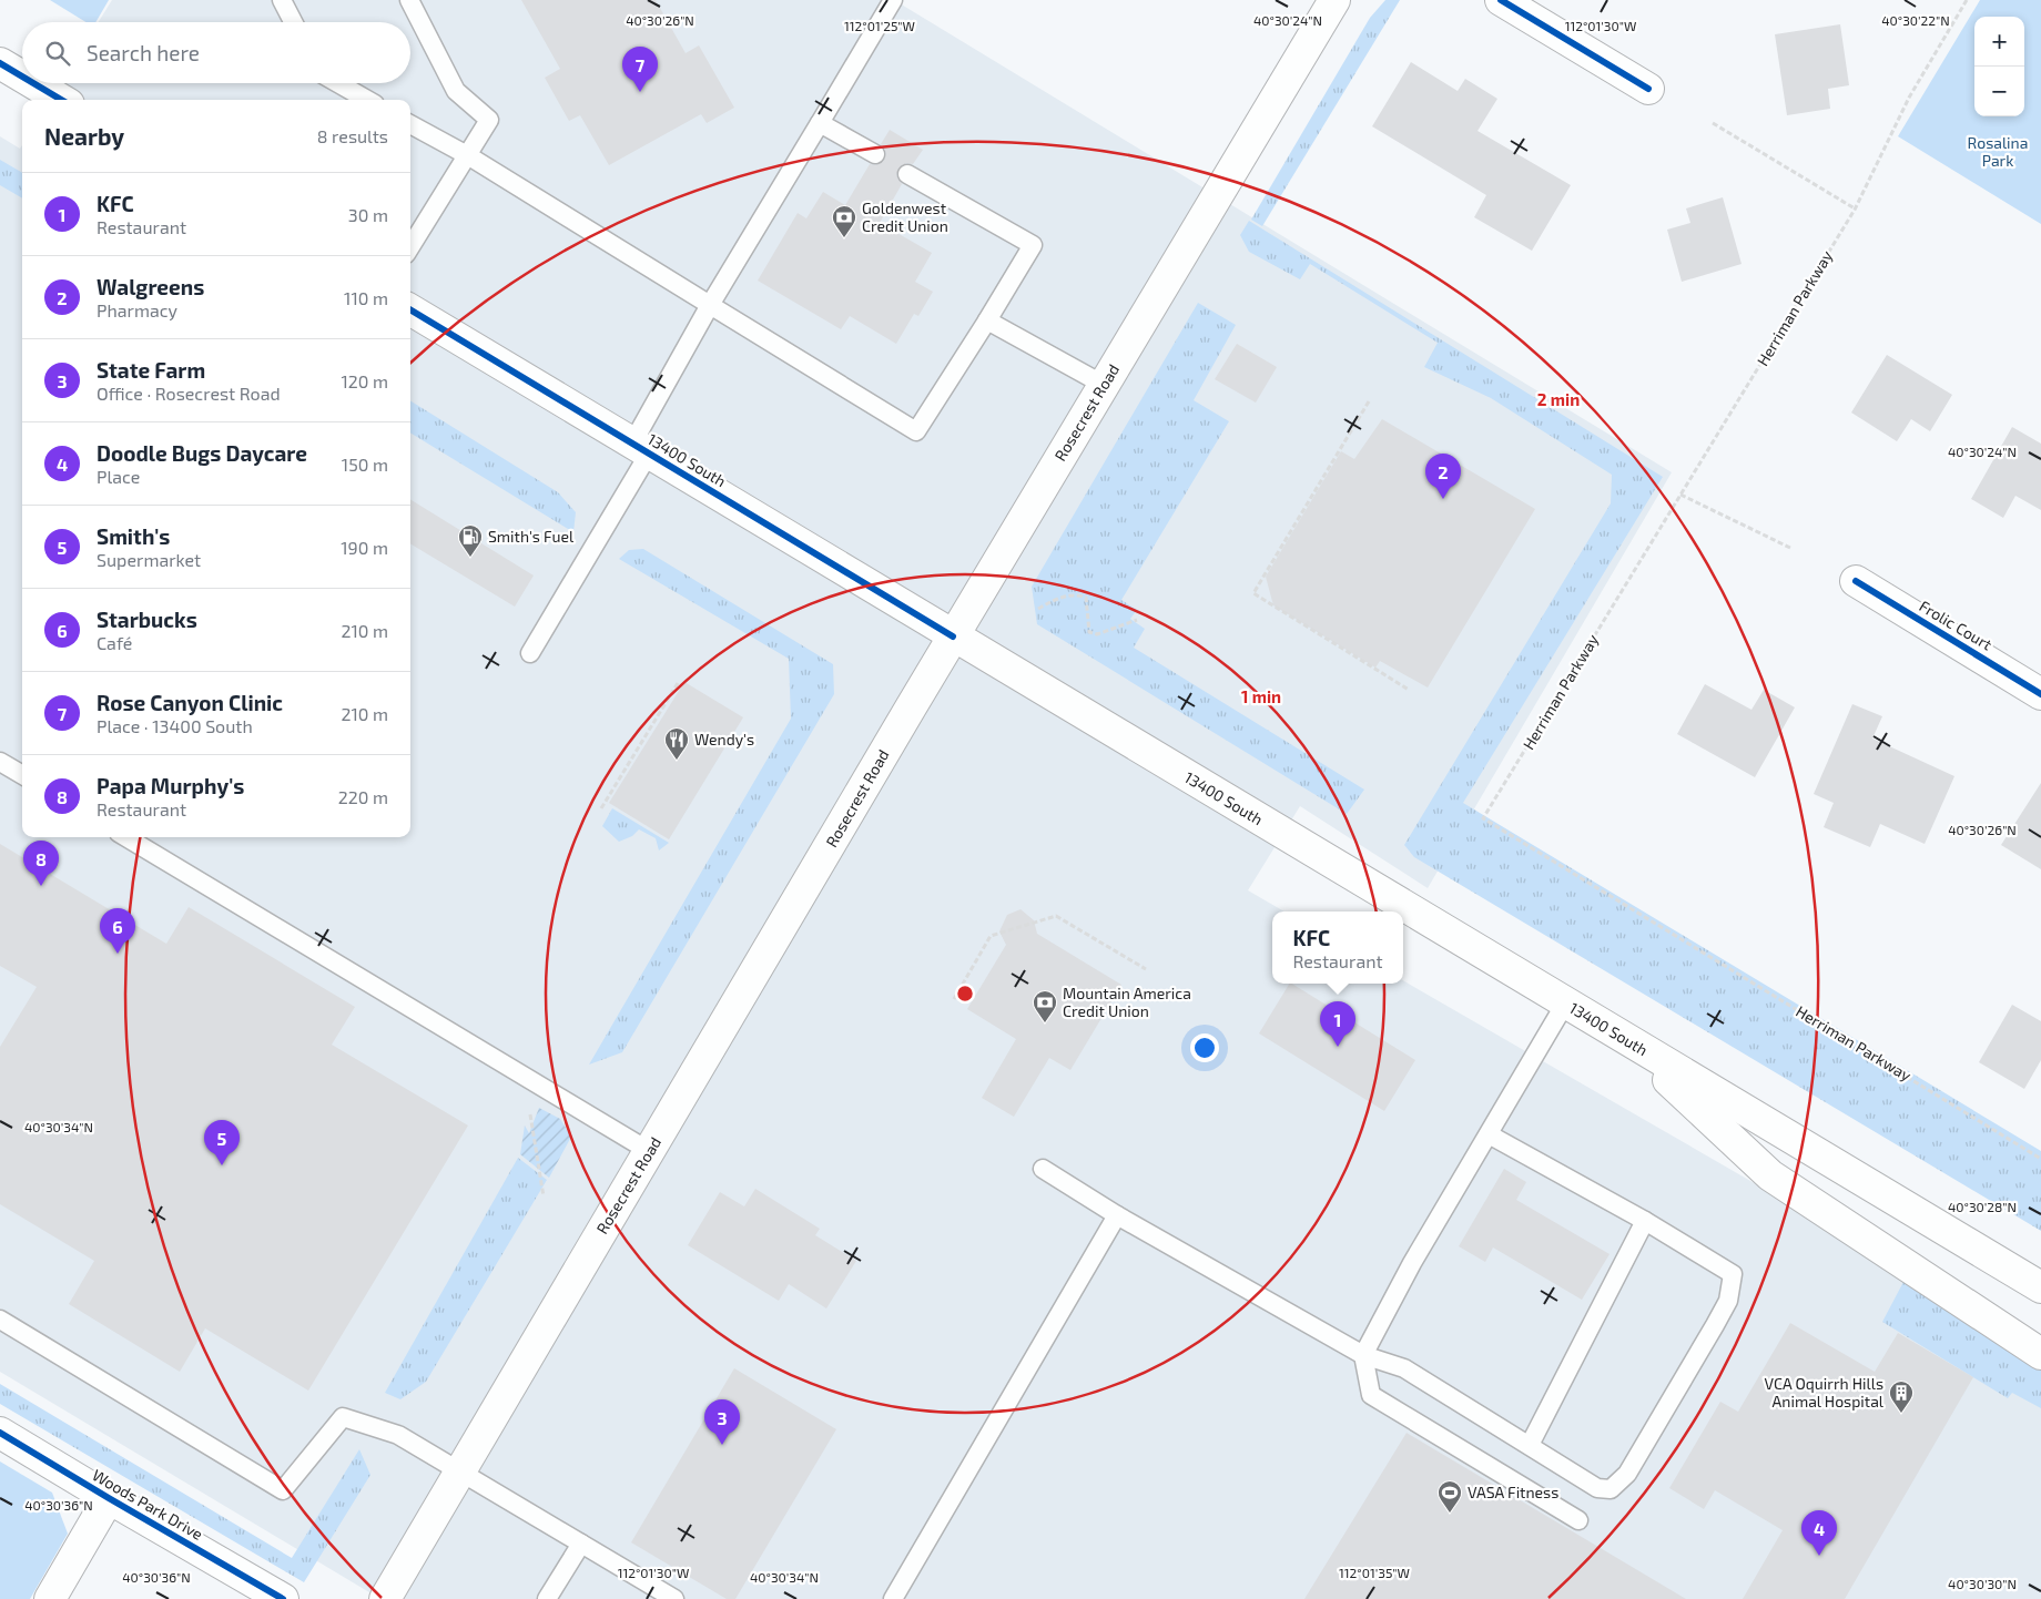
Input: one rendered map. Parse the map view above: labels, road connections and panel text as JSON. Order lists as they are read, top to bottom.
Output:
{
  "streets": {
    "main road": [
      "Rosecrest Road",
      "13400 South",
      "Frolic Court",
      "Woods Park Drive"
    ],
    "path": ["Herriman Parkway"]
  },
  "crossings": [
    ["Rosecrest Road", "13400 South"]
  ],
  "parks": ["Rosalina Park"],
  "places": {
    "bank": ["Goldenwest Credit Union", "Mountain America Credit Union"],
    "fuel station": ["Smith's Fuel"],
    "restaurant": ["Wendy's"],
    "building": ["VCA Oquirrh Hills Animal Hospital"],
    "sports": ["VASA Fitness"]
  },
  "page": {
    "map_buttons": ["+", "−"],
    "search": "Search here",
    "pins": [
      "7",
      "2",
      "8",
      "6",
      "1",
      "5",
      "3",
      "4"
    ],
    "heading": ["Nearby", "8 results"],
    "list": [
      {
        "mark": "1",
        "name": "KFC",
        "note": "Restaurant",
        "value": "30 m"
      },
      {
        "mark": "2",
        "name": "Walgreens",
        "note": "Pharmacy",
        "value": "110 m"
      },
      {
        "mark": "3",
        "name": "State Farm",
        "note": "Office · Rosecrest Road",
        "value": "120 m"
      },
      {
        "mark": "4",
        "name": "Doodle Bugs Daycare",
        "note": "Place",
        "value": "150 m"
      },
      {
        "mark": "5",
        "name": "Smith's",
        "note": "Supermarket",
        "value": "190 m"
      },
      {
        "mark": "6",
        "name": "Starbucks",
        "note": "Café",
        "value": "210 m"
      },
      {
        "mark": "7",
        "name": "Rose Canyon Clinic",
        "note": "Place · 13400 South",
        "value": "210 m"
      },
      {
        "mark": "8",
        "name": "Papa Murphy's",
        "note": "Restaurant",
        "value": "220 m"
      }
    ],
    "popup": ["KFC", "Restaurant"]
  },
  "coordinates": [
    "40°30'26\"N",
    "40°30'24\"N",
    "40°30'22\"N",
    "112°01'25\"W",
    "112°01'30\"W",
    "40°30'34\"N",
    "40°30'28\"N",
    "40°30'36\"N",
    "112°01'35\"W",
    "40°30'30\"N"
  ],
  "rings": ["2 min", "1 min"]
}
